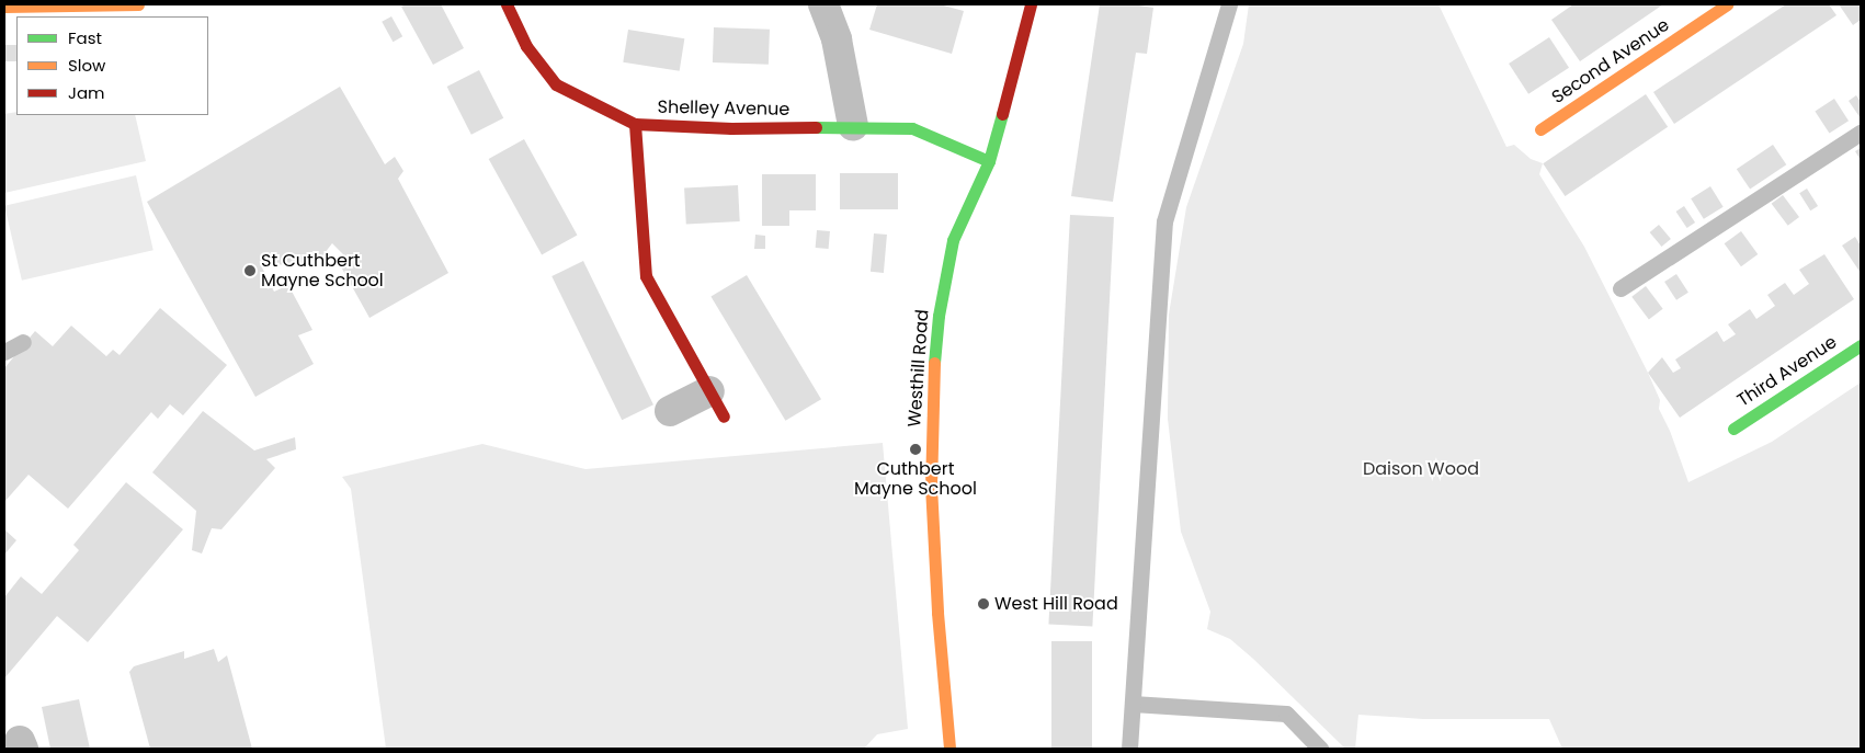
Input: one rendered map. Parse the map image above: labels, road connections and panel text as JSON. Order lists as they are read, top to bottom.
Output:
{
  "streets": {
    "street": [
      "Second Avenue",
      "Shelley Avenue",
      "Westhill Road",
      "Third Avenue"
    ]
  },
  "crossings": [
    ["Shelley Avenue", "Westhill Road"]
  ],
  "parks": ["Daison Wood"],
  "places": ["St Cuthbert Mayne School", "Cuthbert Mayne School", "West Hill Road"],
  "legend": ["Fast", "Slow", "Jam"]
}
